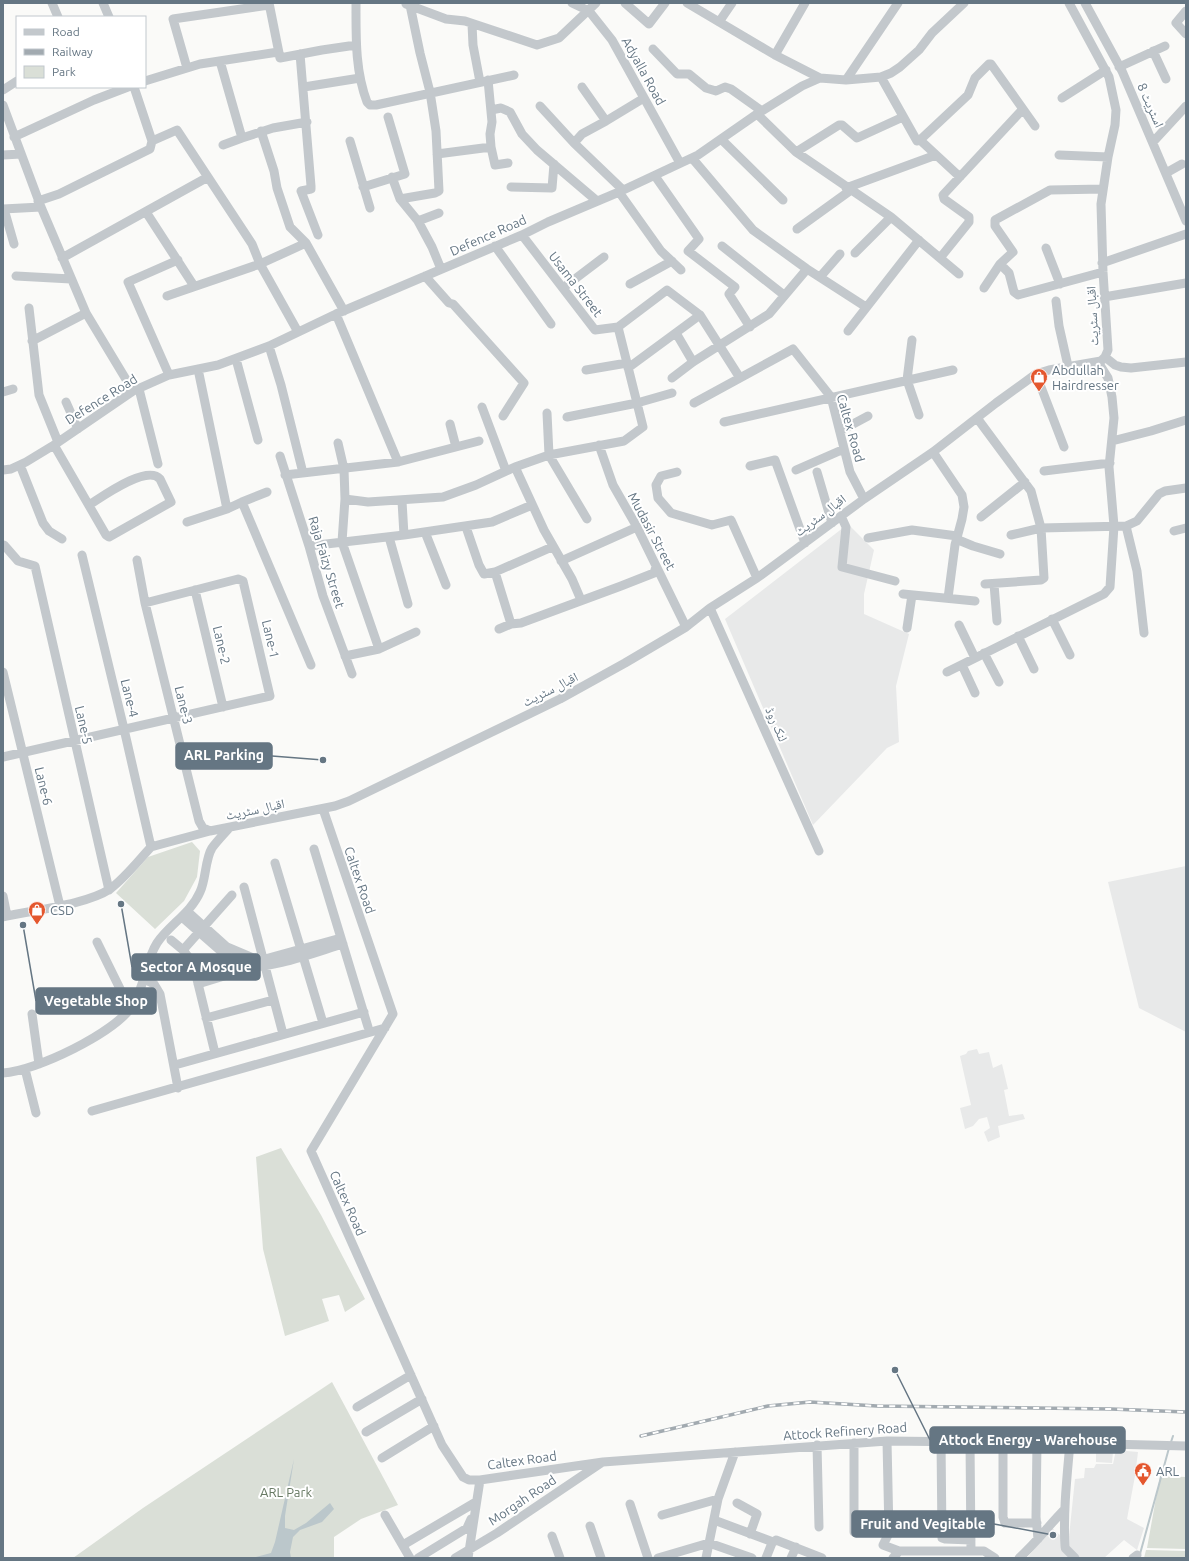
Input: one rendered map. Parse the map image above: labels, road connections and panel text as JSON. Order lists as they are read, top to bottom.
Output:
{
  "streets": {
    "street": [
      "Adyalla Road",
      "اسٹریٹ 8",
      "Defence Road",
      "Usama Street",
      "اقبال سٹریٹ",
      "Caltex Road",
      "Mudasir Street",
      "Raja Faizy Street",
      "Lane-1",
      "Lane-2",
      "Lane-4",
      "Lane-3",
      "لنک روڈ",
      "Lane-5",
      "Lane-6",
      "Attock Refinery Road",
      "Morgah Road"
    ]
  },
  "crossings": [
    ["Adyalla Road", "Defence Road"],
    ["Defence Road", "Usama Street"],
    ["اقبال سٹریٹ", "Caltex Road"],
    ["اقبال سٹریٹ", "Mudasir Street"],
    ["اقبال سٹریٹ", "Lane-4"],
    ["اقبال سٹریٹ", "Lane-3"],
    ["اقبال سٹریٹ", "لنک روڈ"],
    ["Caltex Road", "Attock Refinery Road"],
    ["Caltex Road", "Morgah Road"],
    ["Lane-1", "Lane-2"],
    ["Attock Refinery Road", "Morgah Road"]
  ],
  "parks": ["ARL Park"],
  "places": {
    "shop": ["Abdullah Hairdresser", "CSD"],
    "other": [
      "ARL Parking",
      "Sector A Mosque",
      "Vegetable Shop",
      "Attock Energy - Warehouse",
      "Fruit and Vegitable"
    ],
    "public building": ["ARL"]
  },
  "legend": ["Road", "Railway", "Park"]
}
